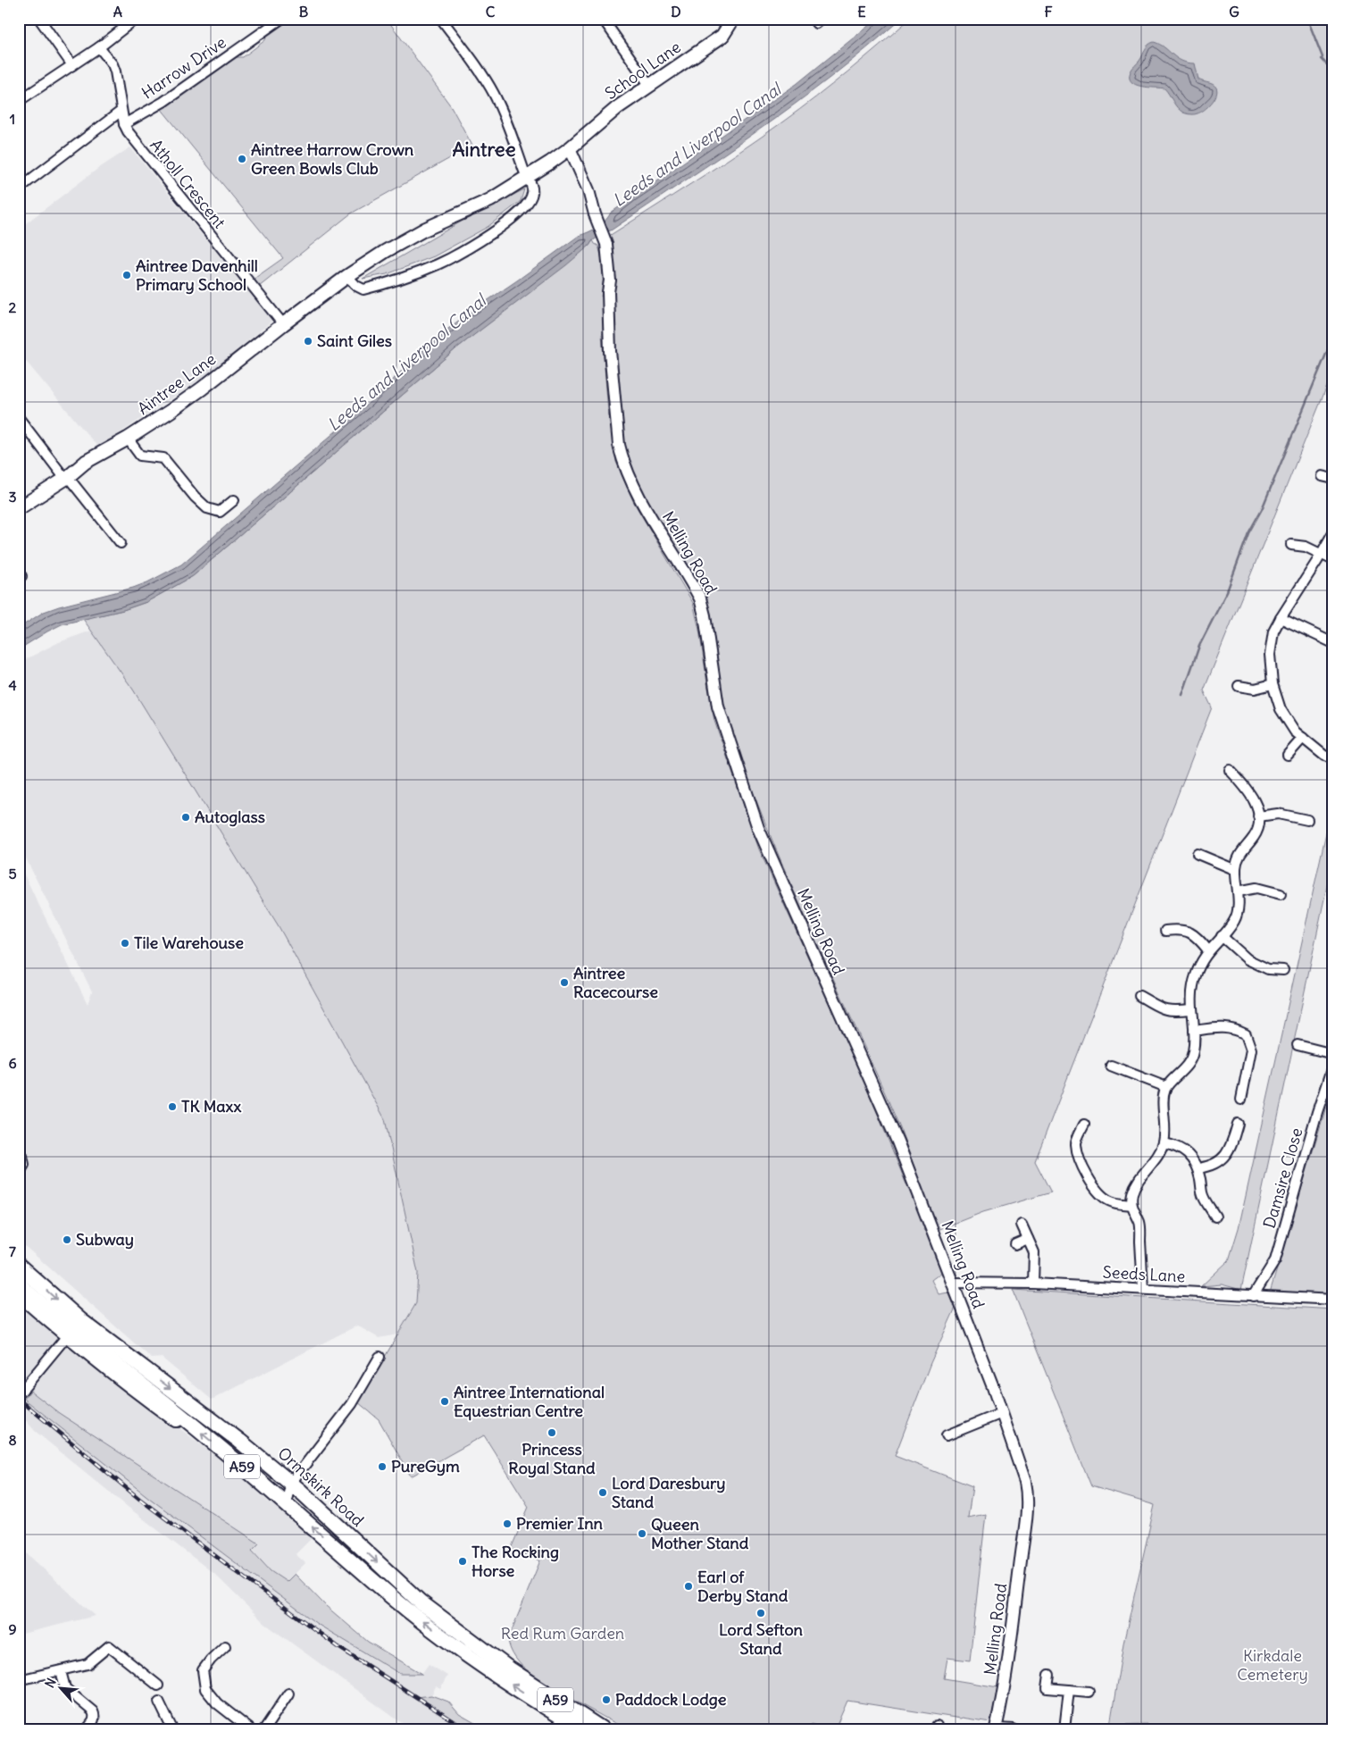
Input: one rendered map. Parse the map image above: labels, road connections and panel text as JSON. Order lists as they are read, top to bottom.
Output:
{
  "streets": {
    "highway": ["A59", "Ormskirk Road"],
    "main road": ["School Lane", "Aintree Lane"],
    "street": [
      "Harrow Drive",
      "Atholl Crescent",
      "Melling Road",
      "Damsire Close",
      "Seeds Lane"
    ]
  },
  "crossings": [
    ["Harrow Drive", "Atholl Crescent"],
    ["School Lane", "Aintree Lane"],
    ["School Lane", "Melling Road"],
    ["Atholl Crescent", "Aintree Lane"],
    ["Aintree Lane", "Melling Road"],
    ["Melling Road", "Seeds Lane"],
    ["Damsire Close", "Seeds Lane"]
  ],
  "districts": ["Aintree"],
  "water": ["Leeds and Liverpool Canal"],
  "parks": ["Red Rum Garden", "Kirkdale Cemetery"],
  "places": [
    "Aintree Harrow Crown Green Bowls Club",
    "Aintree Davenhill Primary School",
    "Saint Giles",
    "Autoglass",
    "Tile Warehouse",
    "Aintree Racecourse",
    "TK Maxx",
    "Subway",
    "Aintree International Equestrian Centre",
    "Princess Royal Stand",
    "PureGym",
    "Lord Daresbury Stand",
    "Premier Inn",
    "Queen Mother Stand",
    "The Rocking Horse",
    "Earl of Derby Stand",
    "Lord Sefton Stand",
    "Paddock Lodge"
  ],
  "north": "top left",
  "grid": {
    "columns": [
      "A",
      "B",
      "C",
      "D",
      "E",
      "F",
      "G"
    ],
    "rows": [
      "1",
      "2",
      "3",
      "4",
      "5",
      "6",
      "7",
      "8",
      "9"
    ]
  }
}
